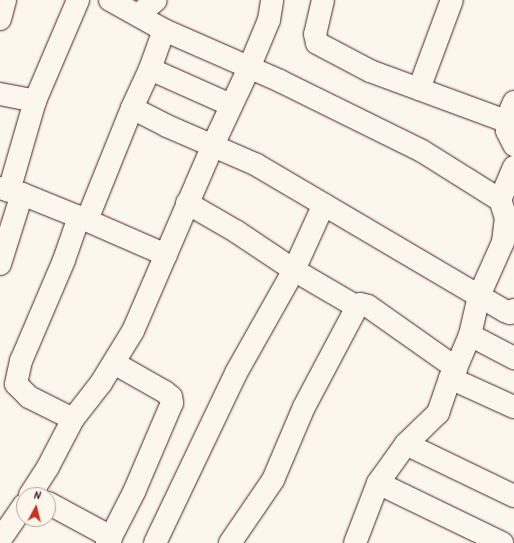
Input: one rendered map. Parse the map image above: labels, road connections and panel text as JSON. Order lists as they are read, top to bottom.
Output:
{
  "north": "top"
}
